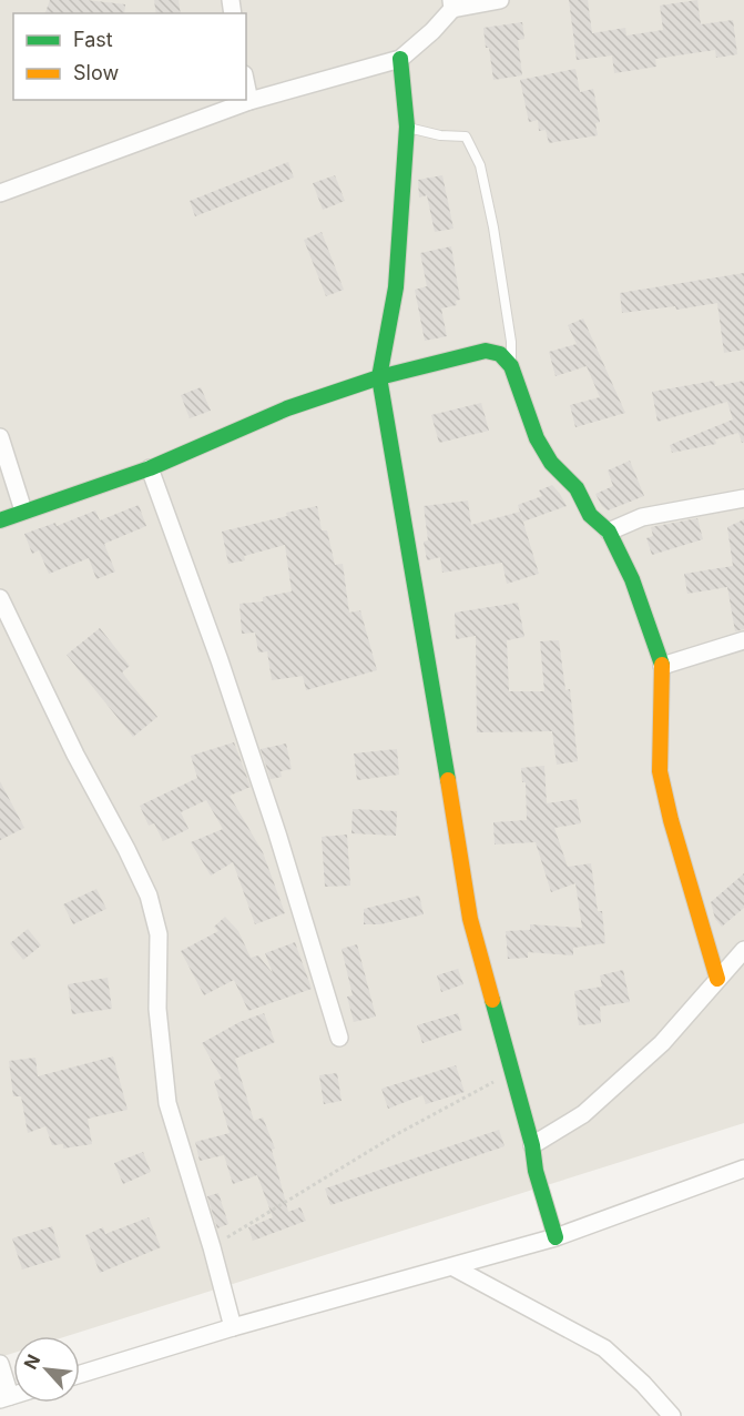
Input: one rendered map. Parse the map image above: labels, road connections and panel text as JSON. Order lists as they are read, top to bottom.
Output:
{
  "legend": ["Fast", "Slow"],
  "north": "top left"
}
